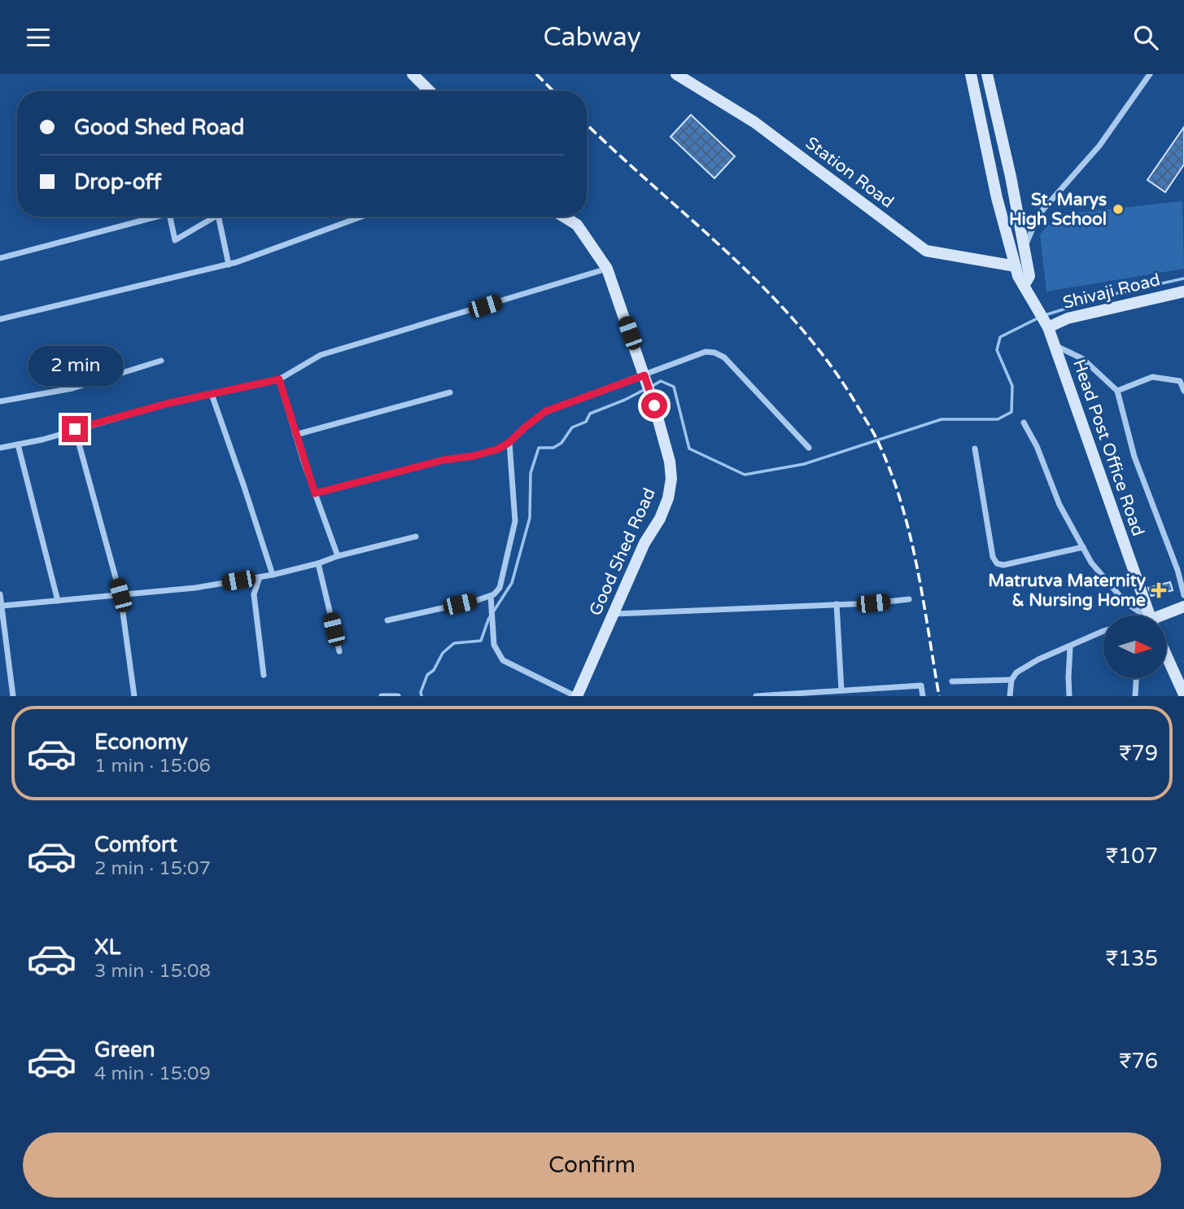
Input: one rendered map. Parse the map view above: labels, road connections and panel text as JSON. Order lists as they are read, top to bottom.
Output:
{
  "streets": {
    "street": [
      "Station Road",
      "Shivaji Road",
      "Head Post Office Road",
      "Good Shed Road"
    ]
  },
  "crossings": [
    ["Station Road", "Head Post Office Road"],
    ["Shivaji Road", "Head Post Office Road"]
  ],
  "places": {
    "other": ["St. Marys High School"],
    "health": ["Matrutva Maternity & Nursing Home"]
  },
  "north": "right",
  "page": {
    "header": "Cabway",
    "banner": ["Good Shed Road", "Drop-off"],
    "bubble": "2 min",
    "list": [
      {
        "name": "Economy",
        "note": "1 min · 15:06",
        "value": "₹79"
      },
      {
        "name": "Comfort",
        "note": "2 min · 15:07",
        "value": "₹107"
      },
      {
        "name": "XL",
        "note": "3 min · 15:08",
        "value": "₹135"
      },
      {
        "name": "Green",
        "note": "4 min · 15:09",
        "value": "₹76"
      }
    ],
    "buttons": "Confirm"
  }
}
